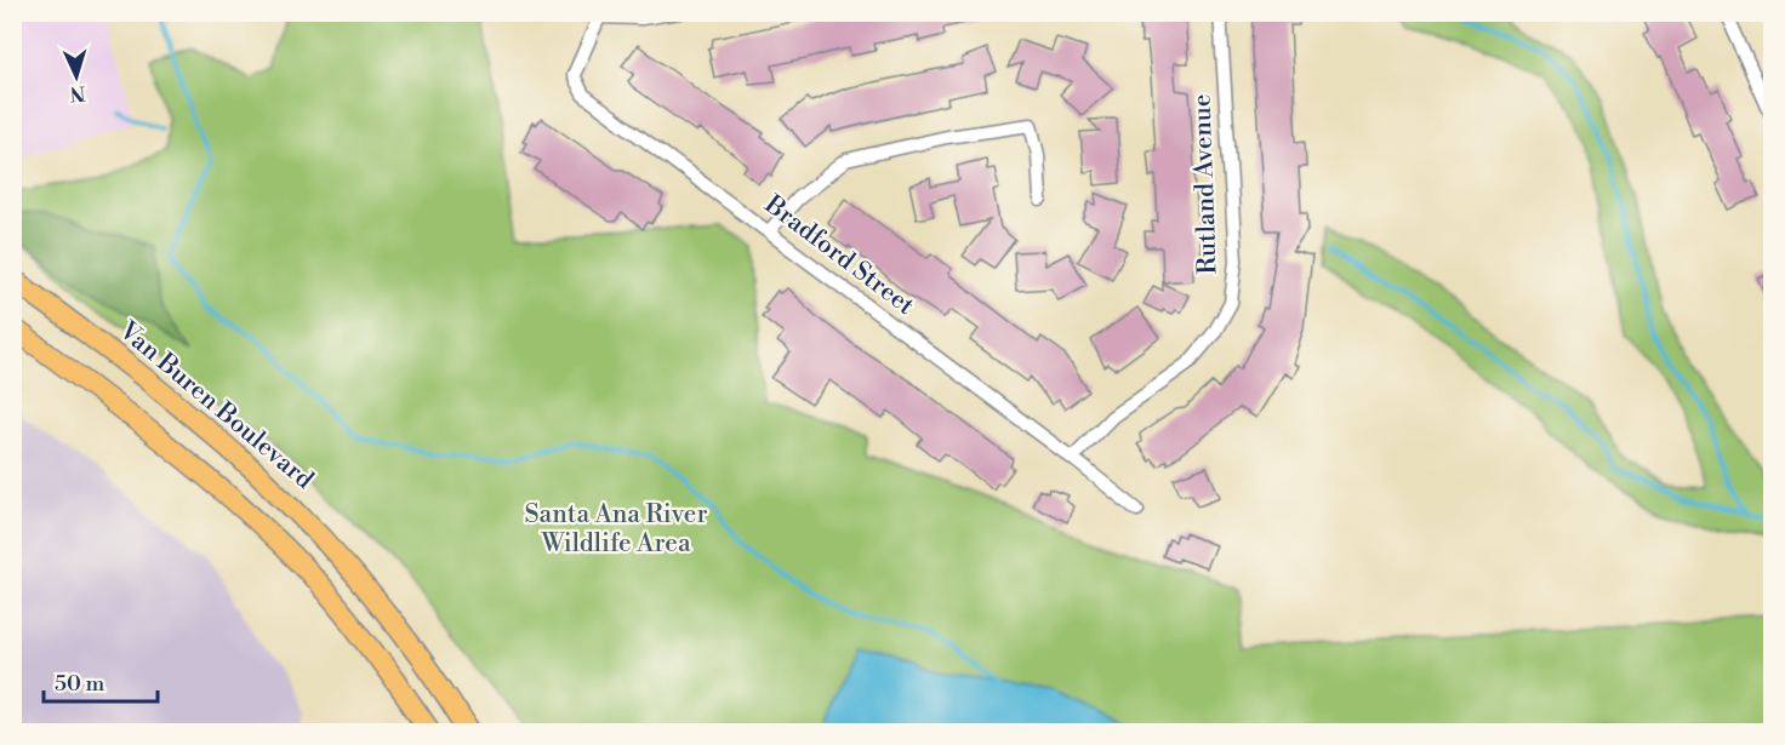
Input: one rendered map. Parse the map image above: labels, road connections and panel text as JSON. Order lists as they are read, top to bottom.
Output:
{
  "streets": {
    "main road": ["Van Buren Boulevard"],
    "street": ["Rutland Avenue", "Bradford Street"]
  },
  "crossings": [
    ["Rutland Avenue", "Bradford Street"]
  ],
  "parks": ["Santa Ana River Wildlife Area"],
  "scale_bar": "50 m",
  "north": "bottom"
}
